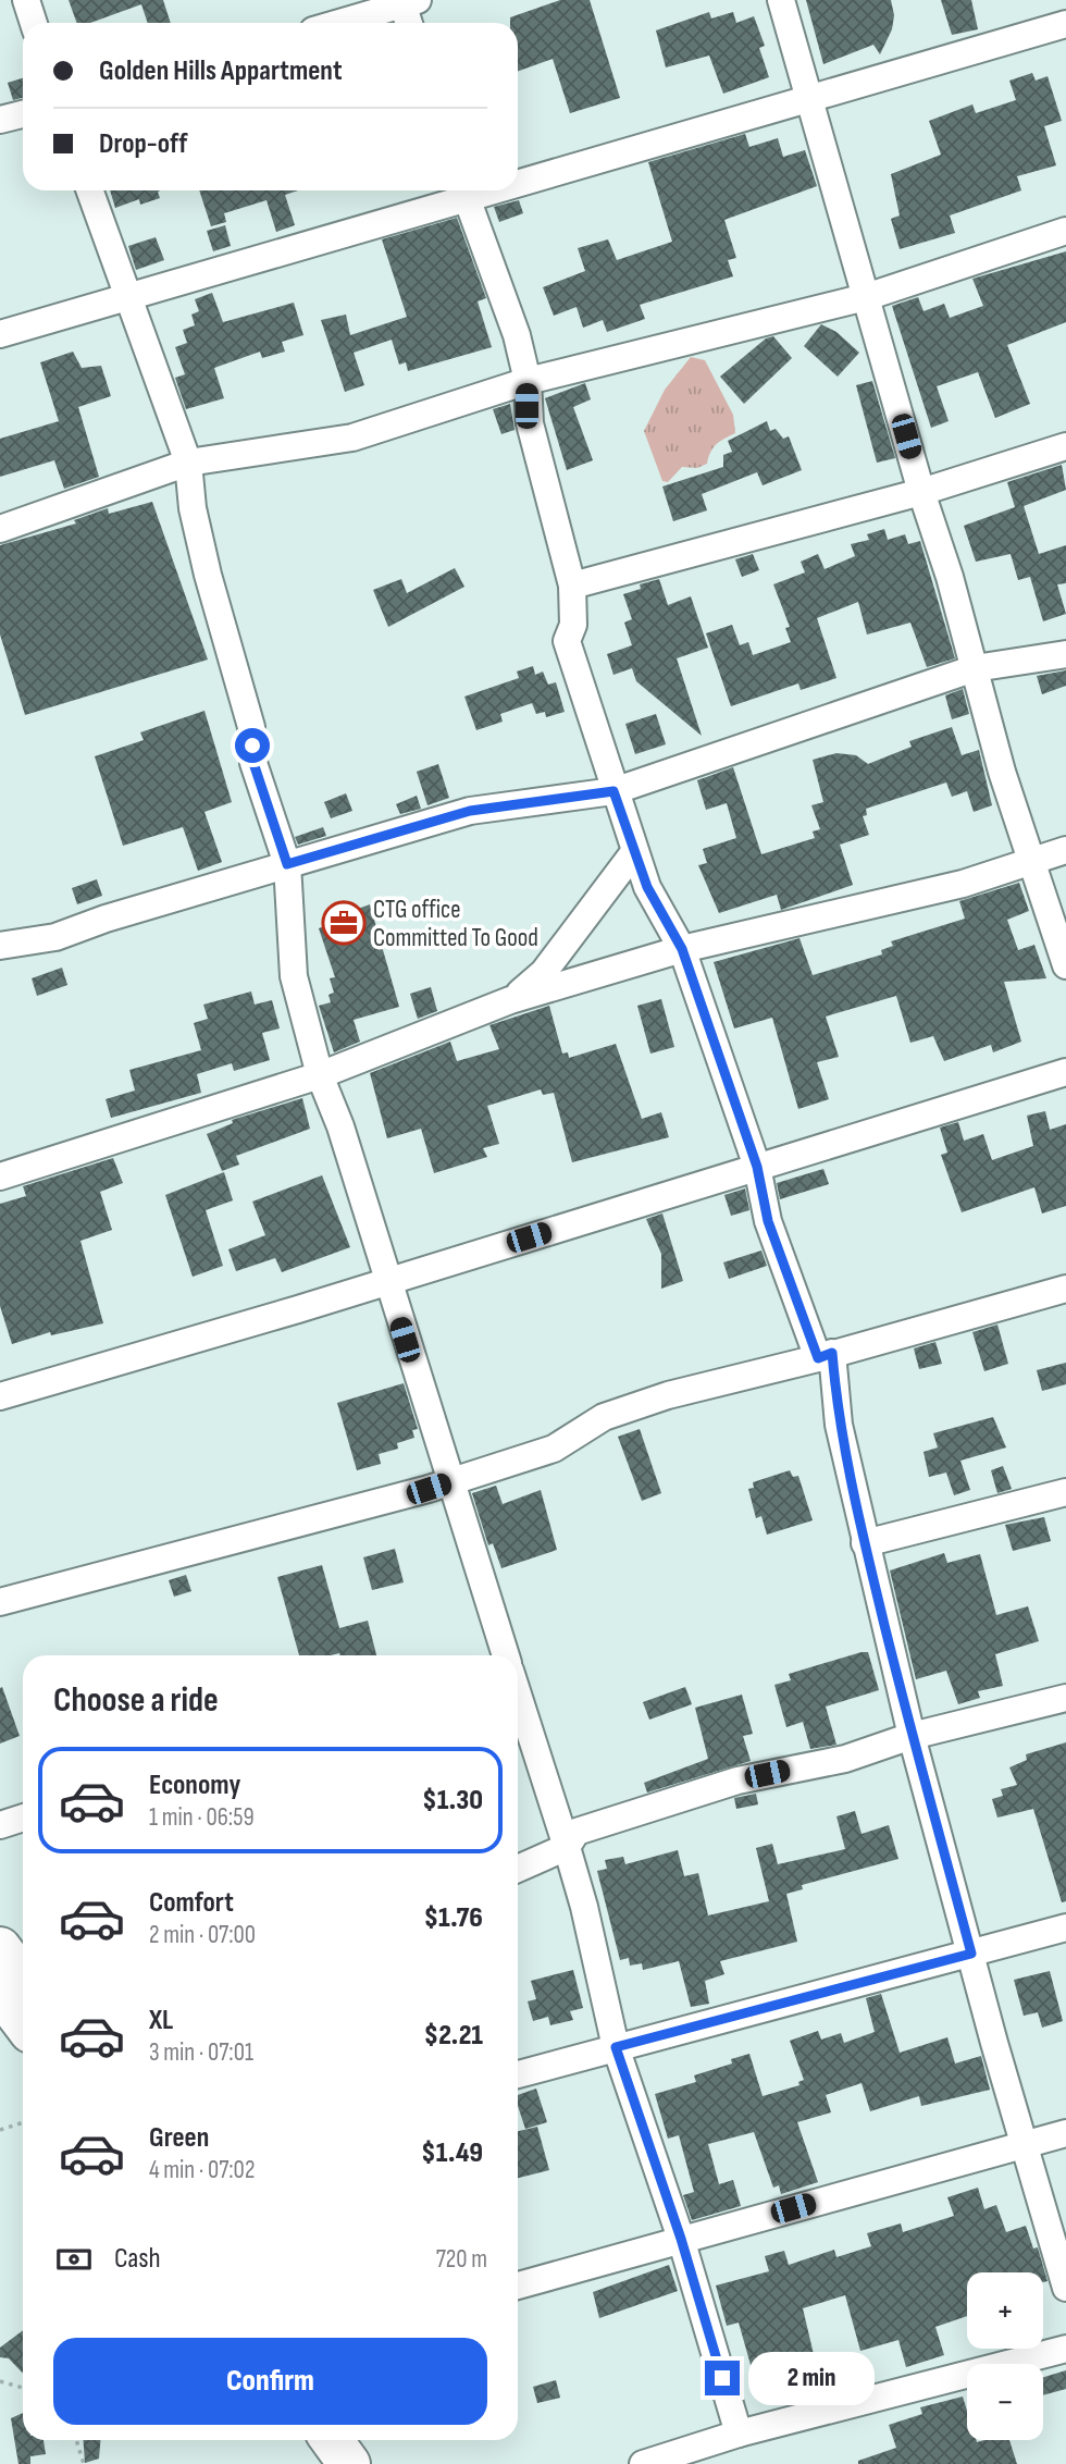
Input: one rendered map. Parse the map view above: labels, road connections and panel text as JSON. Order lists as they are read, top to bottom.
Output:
{
  "places": {
    "office": ["CTG office Committed To Good"]
  },
  "page": {
    "banner": ["Golden Hills Appartment", "Drop-off"],
    "heading": "Choose a ride",
    "list": [
      {
        "name": "Economy",
        "note": "1 min · 06:59",
        "value": "$1.30"
      },
      {
        "name": "Comfort",
        "note": "2 min · 07:00",
        "value": "$1.76"
      },
      {
        "name": "XL",
        "note": "3 min · 07:01",
        "value": "$2.21"
      },
      {
        "name": "Green",
        "note": "4 min · 07:02",
        "value": "$1.49"
      }
    ],
    "pay": ["Cash", "720 m"],
    "map_buttons": ["+", "−"],
    "buttons": "Confirm",
    "bubble": "2 min"
  }
}
